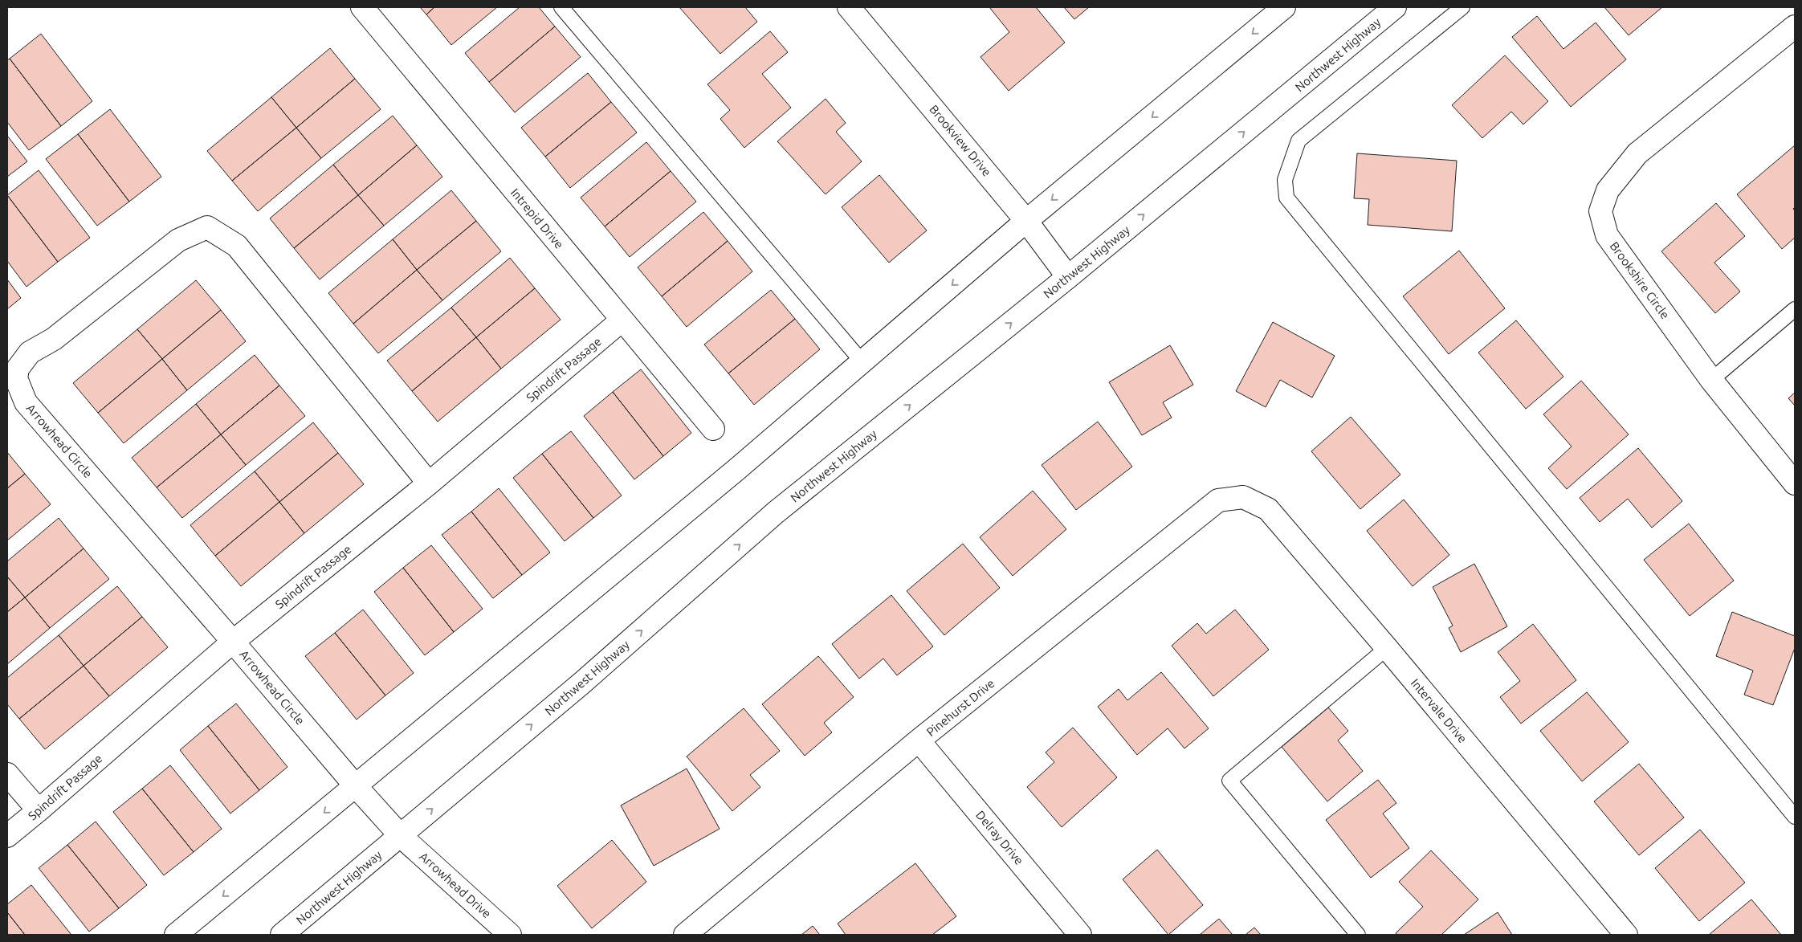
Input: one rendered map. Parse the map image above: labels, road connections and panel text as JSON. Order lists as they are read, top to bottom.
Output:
{
  "streets": {
    "street": [
      "Northwest Highway",
      "Brookview Drive",
      "Intrepid Drive",
      "Brookshire Circle",
      "Spindrift Passage",
      "Arrowhead Circle",
      "Pinehurst Drive",
      "Intervale Drive",
      "Delray Drive",
      "Arrowhead Drive"
    ]
  },
  "crossings": [
    ["Northwest Highway", "Brookview Drive"],
    ["Northwest Highway", "Arrowhead Circle"],
    ["Northwest Highway", "Arrowhead Drive"],
    ["Intrepid Drive", "Spindrift Passage"],
    ["Spindrift Passage", "Arrowhead Circle"],
    ["Arrowhead Circle", "Arrowhead Drive"],
    ["Pinehurst Drive", "Intervale Drive"],
    ["Pinehurst Drive", "Delray Drive"]
  ]
}
